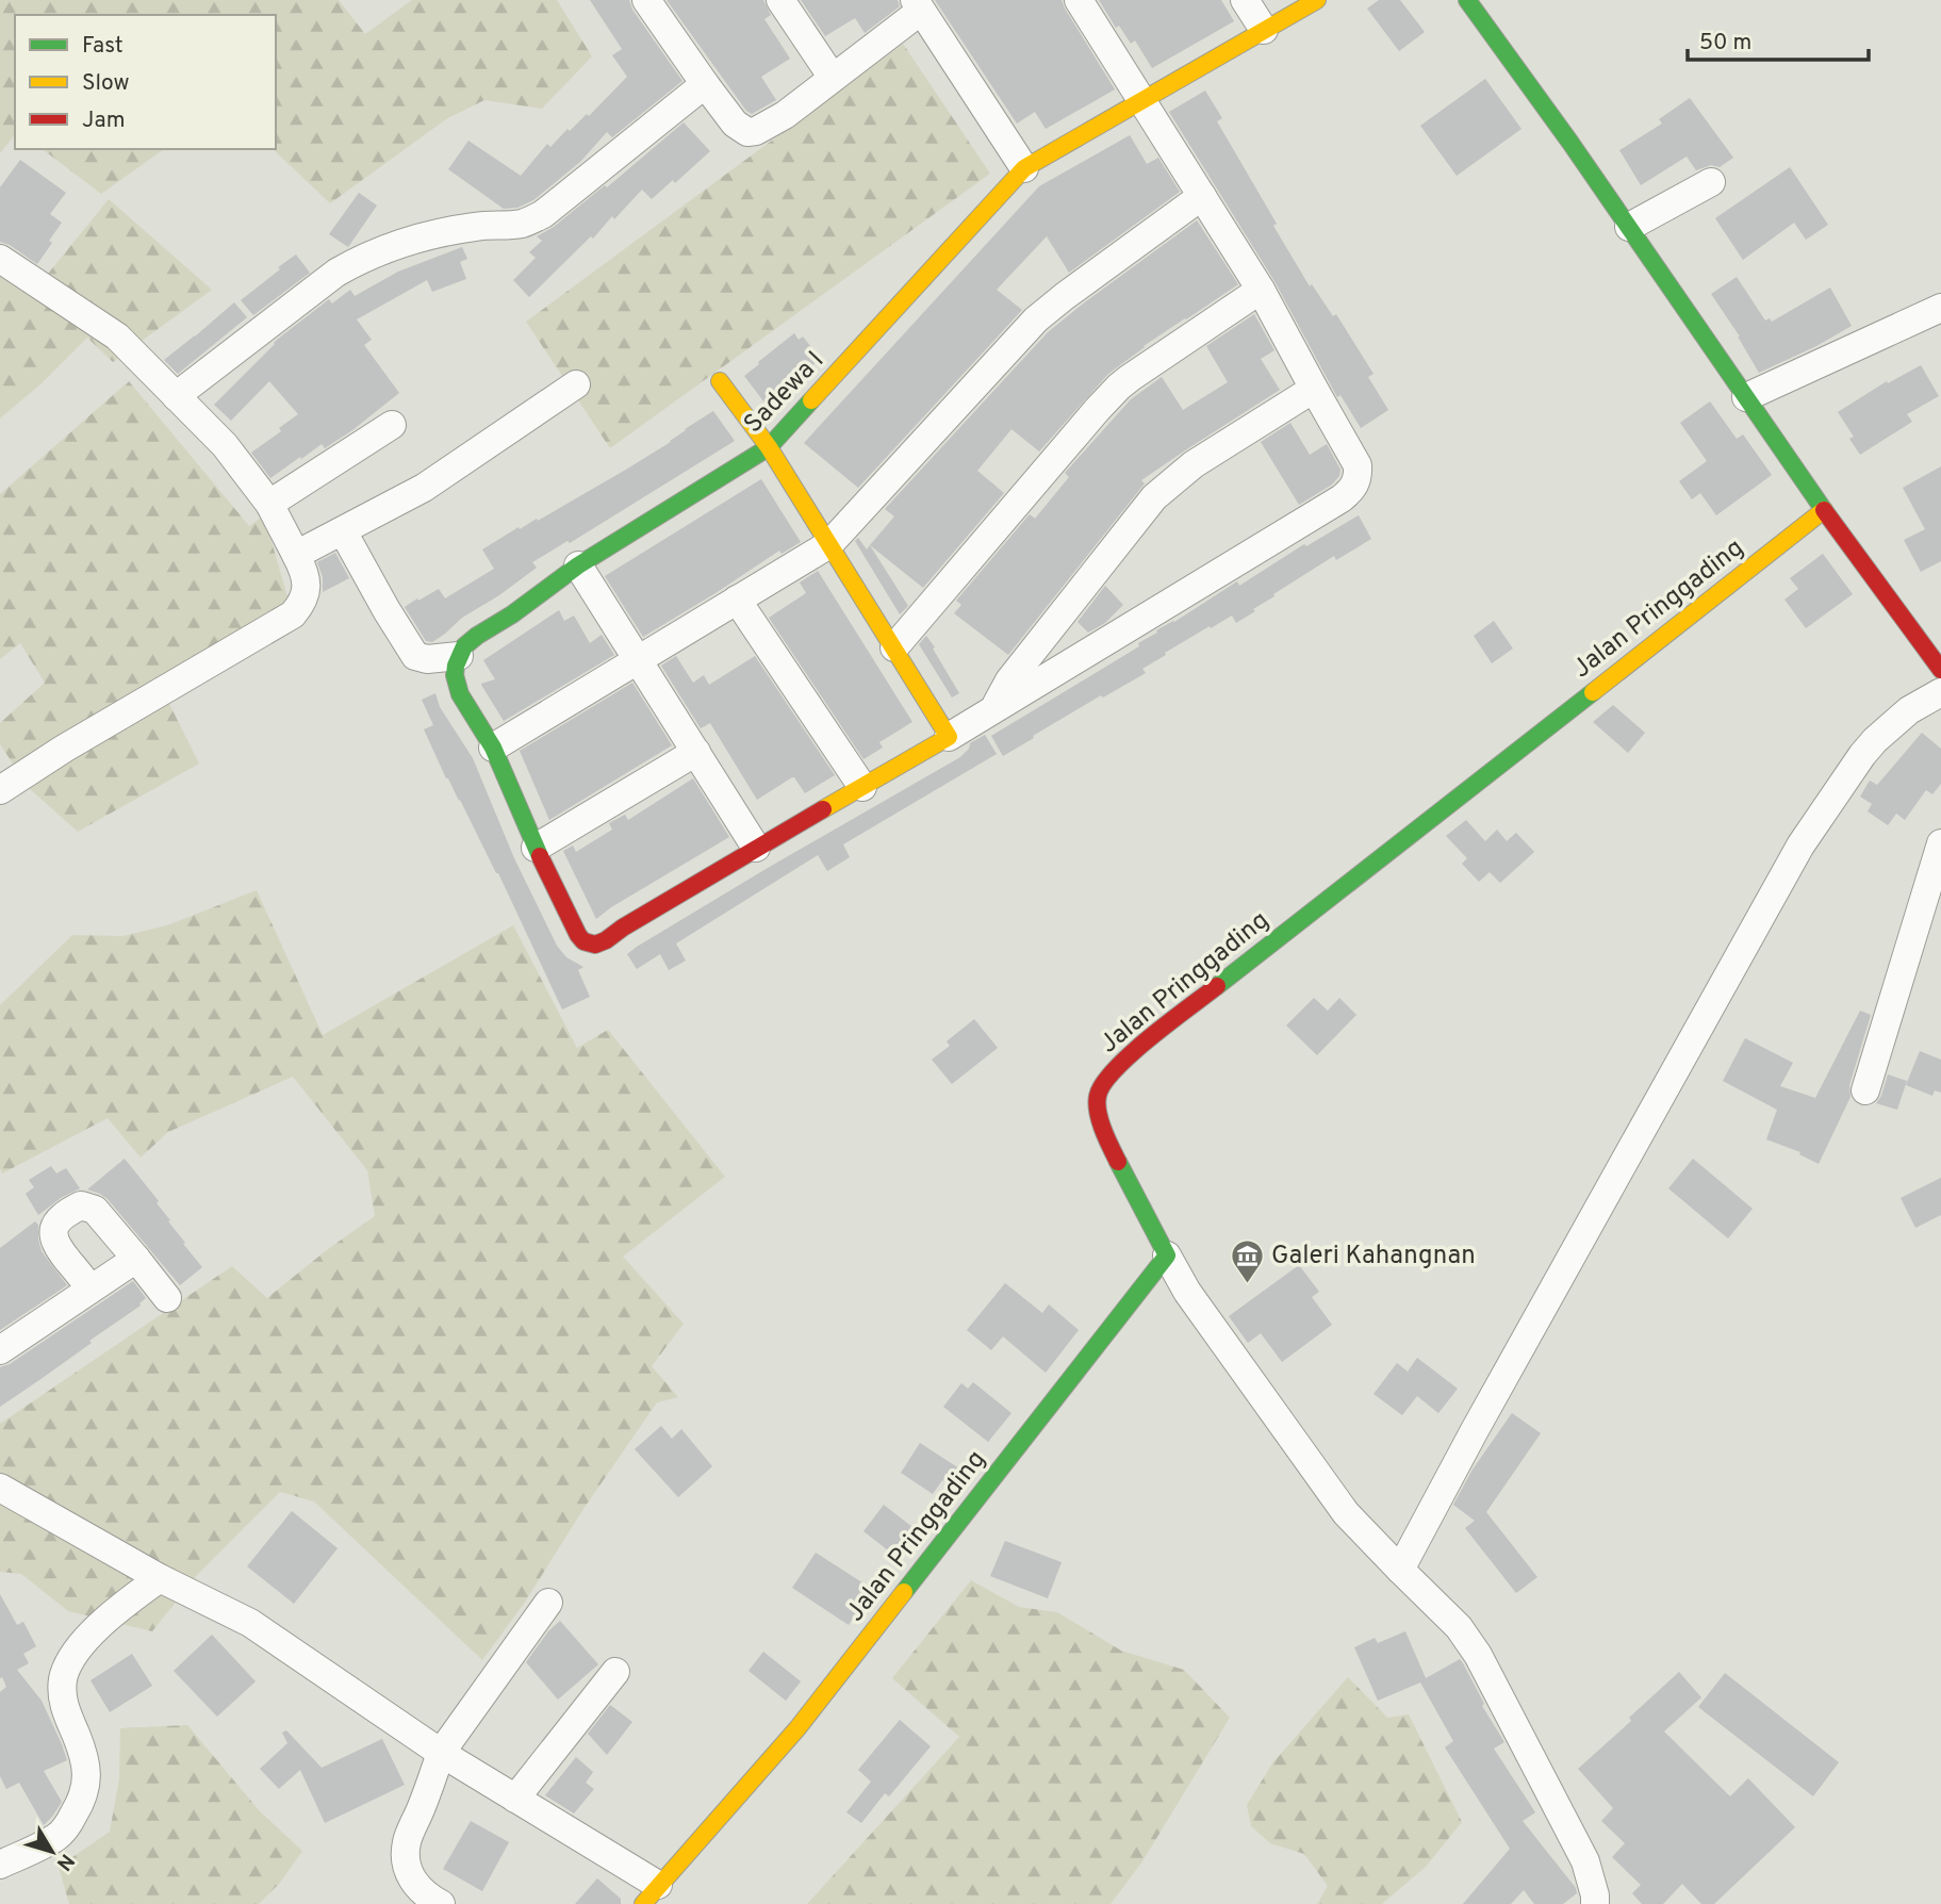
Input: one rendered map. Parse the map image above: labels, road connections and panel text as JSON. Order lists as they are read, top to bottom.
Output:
{
  "streets": {
    "street": ["Sadewa I", "Jalan Pringgading"]
  },
  "places": {
    "museum": ["Galeri Kahangnan"]
  },
  "legend": ["Fast", "Slow", "Jam"],
  "scale_bar": "50 m",
  "north": "bottom right"
}
